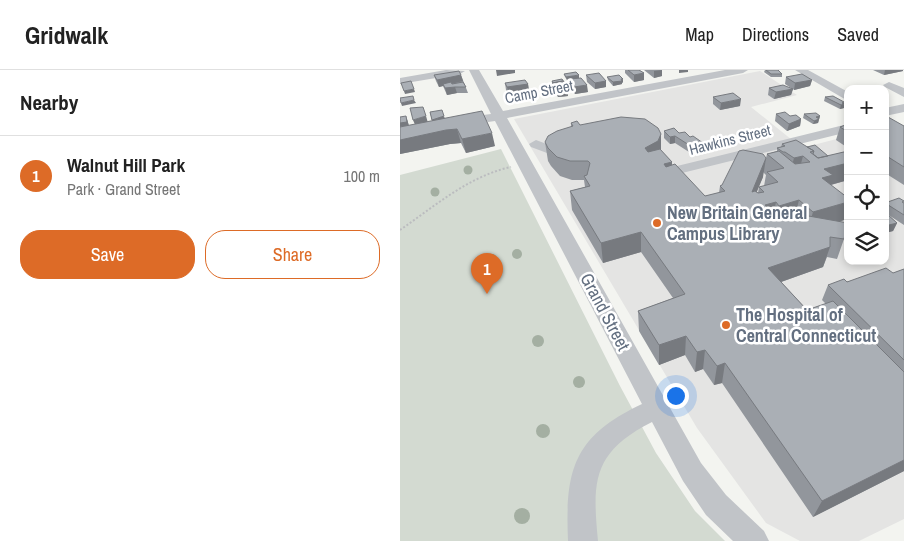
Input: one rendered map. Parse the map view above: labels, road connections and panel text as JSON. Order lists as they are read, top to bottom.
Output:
{
  "streets": {
    "street": ["Camp Street", "Hawkins Street", "Grand Street"]
  },
  "crossings": [
    ["Camp Street", "Grand Street"]
  ],
  "places": ["New Britain General Campus Library", "The Hospital of Central Connecticut"],
  "page": {
    "header": "Gridwalk",
    "nav": ["Map", "Directions", "Saved"],
    "heading": "Nearby",
    "map_buttons": ["+", "−"],
    "list": [
      {
        "mark": "1",
        "name": "Walnut Hill Park",
        "note": "Park · Grand Street",
        "value": "100 m"
      }
    ],
    "buttons": ["Save", "Share"],
    "pins": "1"
  }
}
